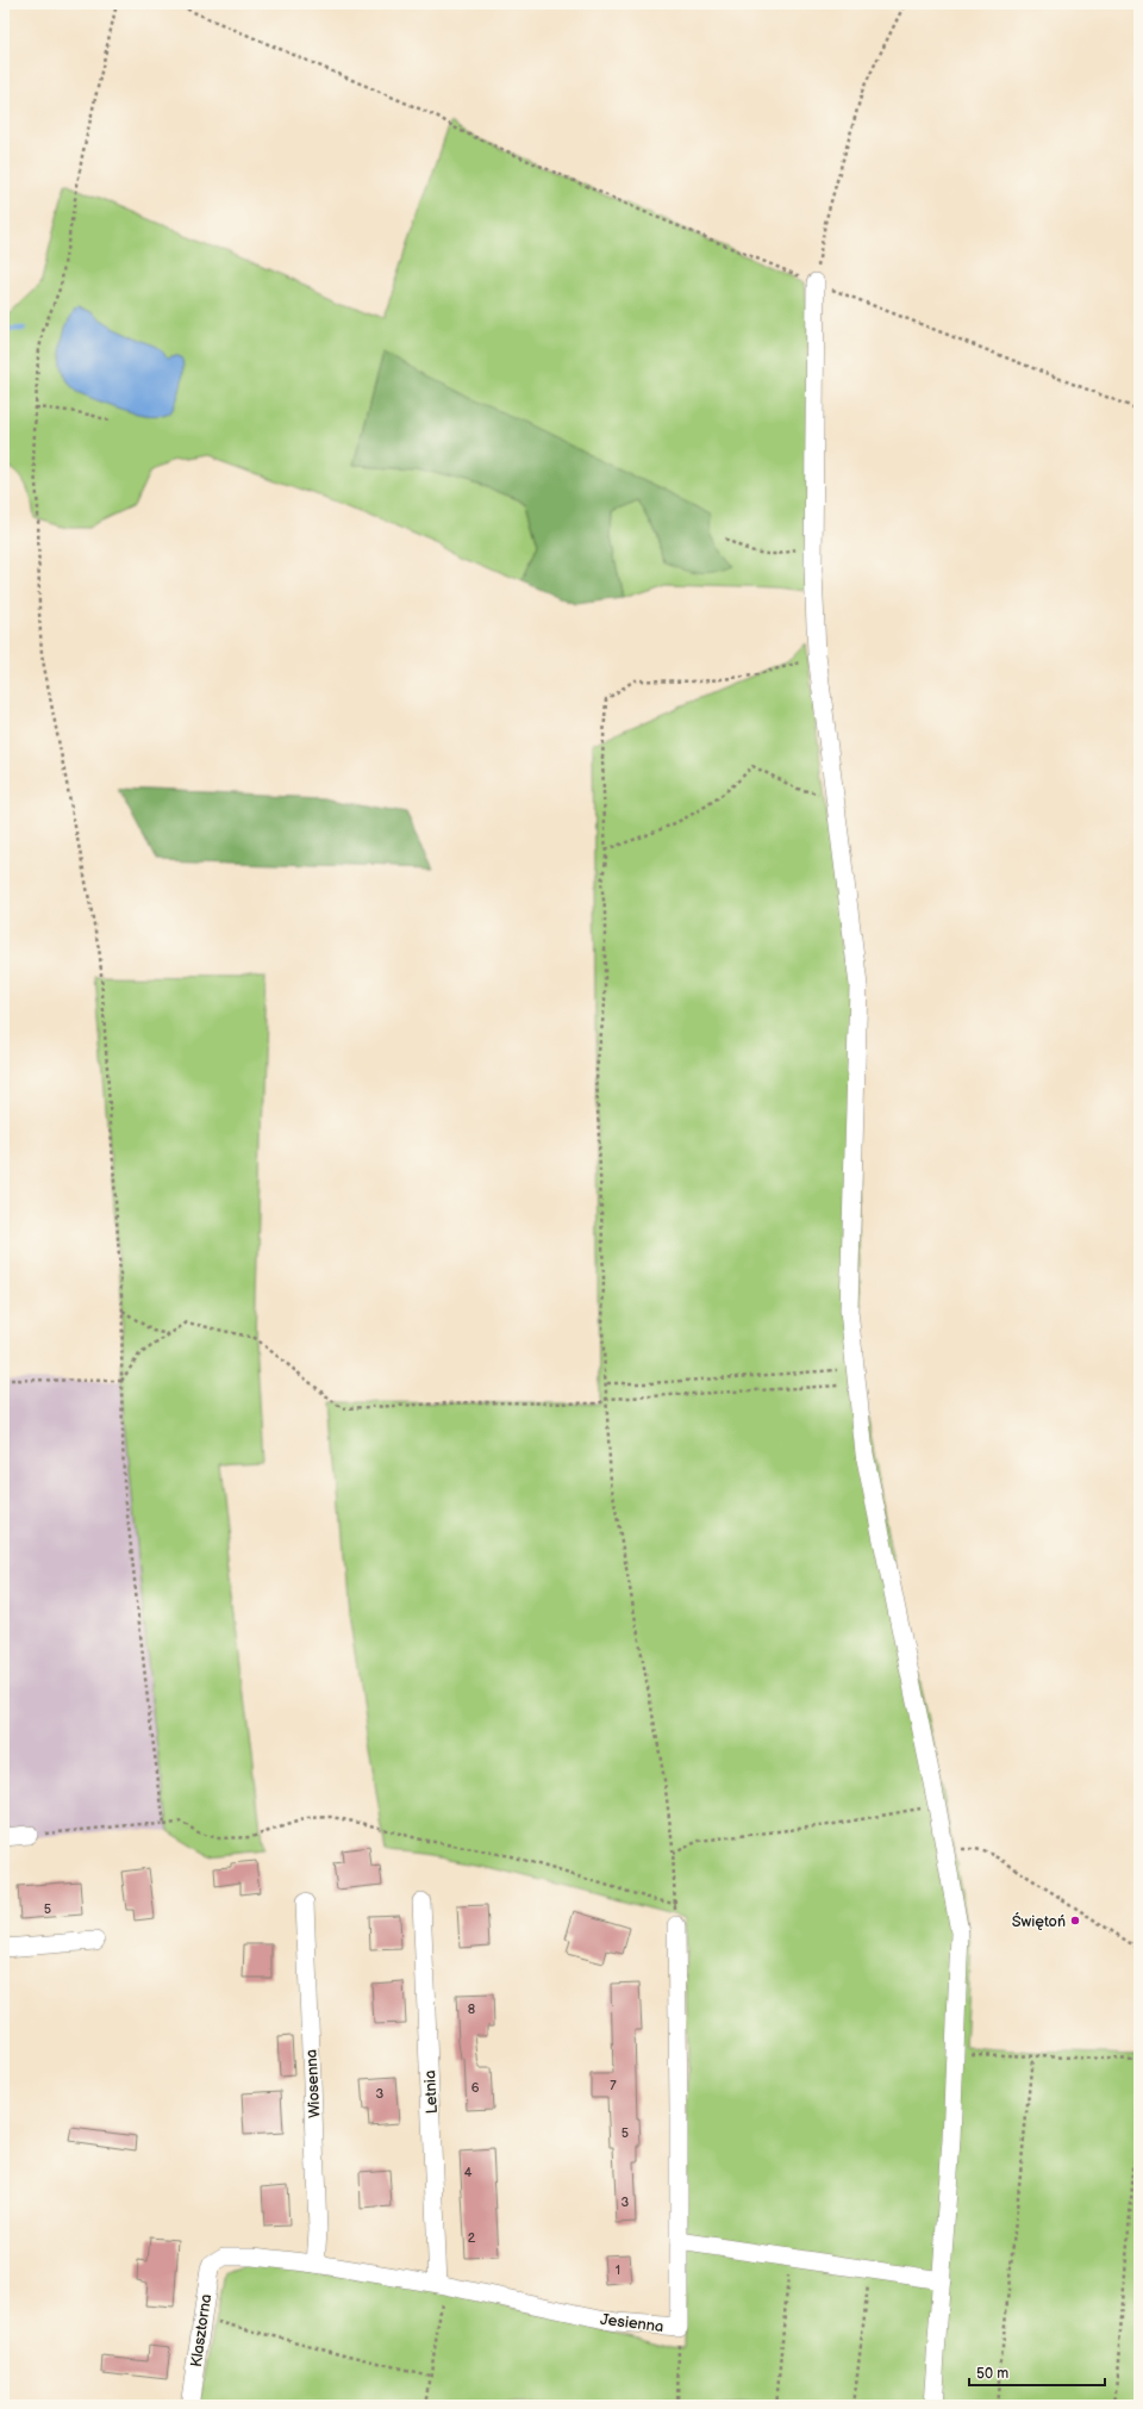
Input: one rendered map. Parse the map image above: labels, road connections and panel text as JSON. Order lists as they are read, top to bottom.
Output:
{
  "streets": {
    "street": [
      "Wiosenna",
      "Letnia",
      "Jesienna",
      "Klasztorna"
    ]
  },
  "crossings": [
    ["Wiosenna", "Jesienna"],
    ["Letnia", "Jesienna"],
    ["Jesienna", "Klasztorna"]
  ],
  "places": ["Świętoń"],
  "house_numbers": [
    "5",
    "8",
    "7",
    "6",
    "3",
    "5",
    "4",
    "3",
    "2",
    "1"
  ],
  "scale_bar": "50 m"
}
